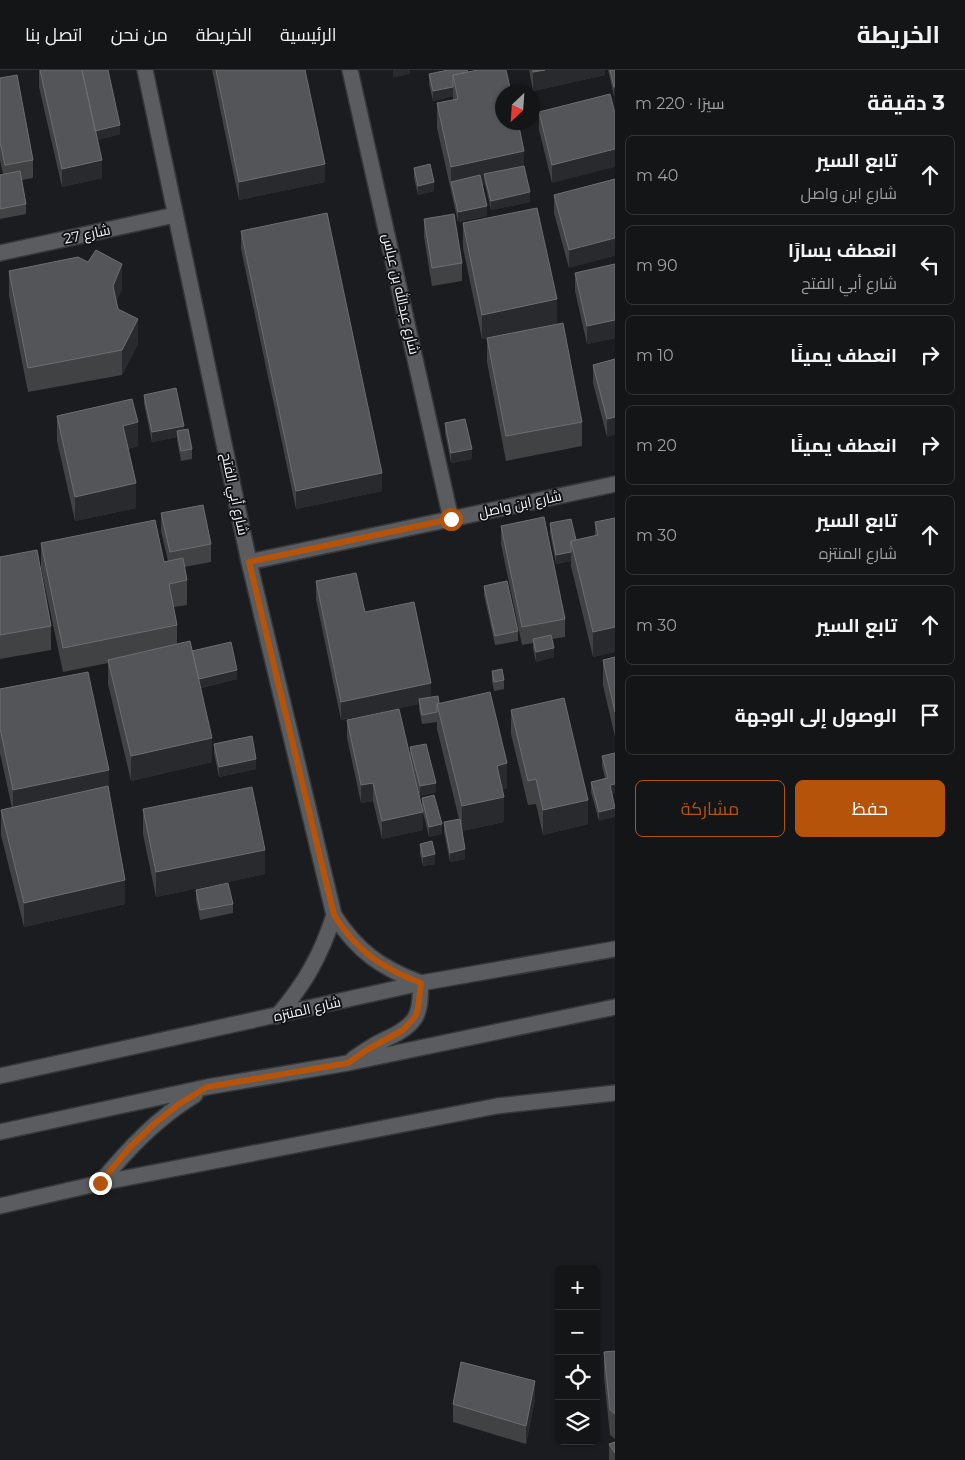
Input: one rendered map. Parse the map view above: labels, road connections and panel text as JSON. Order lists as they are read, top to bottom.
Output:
{
  "streets": {
    "street": [
      "شارع 27",
      "شارع عبدالله بن عباس",
      "شارع أبي الفتح",
      "شارع ابن واصل",
      "شارع المنتزه"
    ]
  },
  "crossings": [
    ["شارع 27", "شارع أبي الفتح"],
    ["شارع عبدالله بن عباس", "شارع ابن واصل"],
    ["شارع أبي الفتح", "شارع ابن واصل"],
    ["شارع أبي الفتح", "شارع المنتزه"]
  ],
  "north": "bottom left",
  "page": {
    "header": "الخريطة",
    "nav": [
      "الرئيسية",
      "الخريطة",
      "من نحن",
      "اتصل بنا"
    ],
    "heading": ["3 دقيقة", "سيرًا · 220 m"],
    "list": [
      ["تابع السير", "شارع ابن واصل", "40 m"],
      ["انعطف يسارًا", "شارع أبي الفتح", "90 m"],
      ["انعطف يمينًا", "10 m"],
      ["انعطف يمينًا", "20 m"],
      ["تابع السير", "شارع المنتزه", "30 m"],
      ["تابع السير", "30 m"],
      "الوصول إلى الوجهة"
    ],
    "buttons": ["حفظ", "مشاركة"],
    "map_buttons": ["+", "−"]
  }
}
